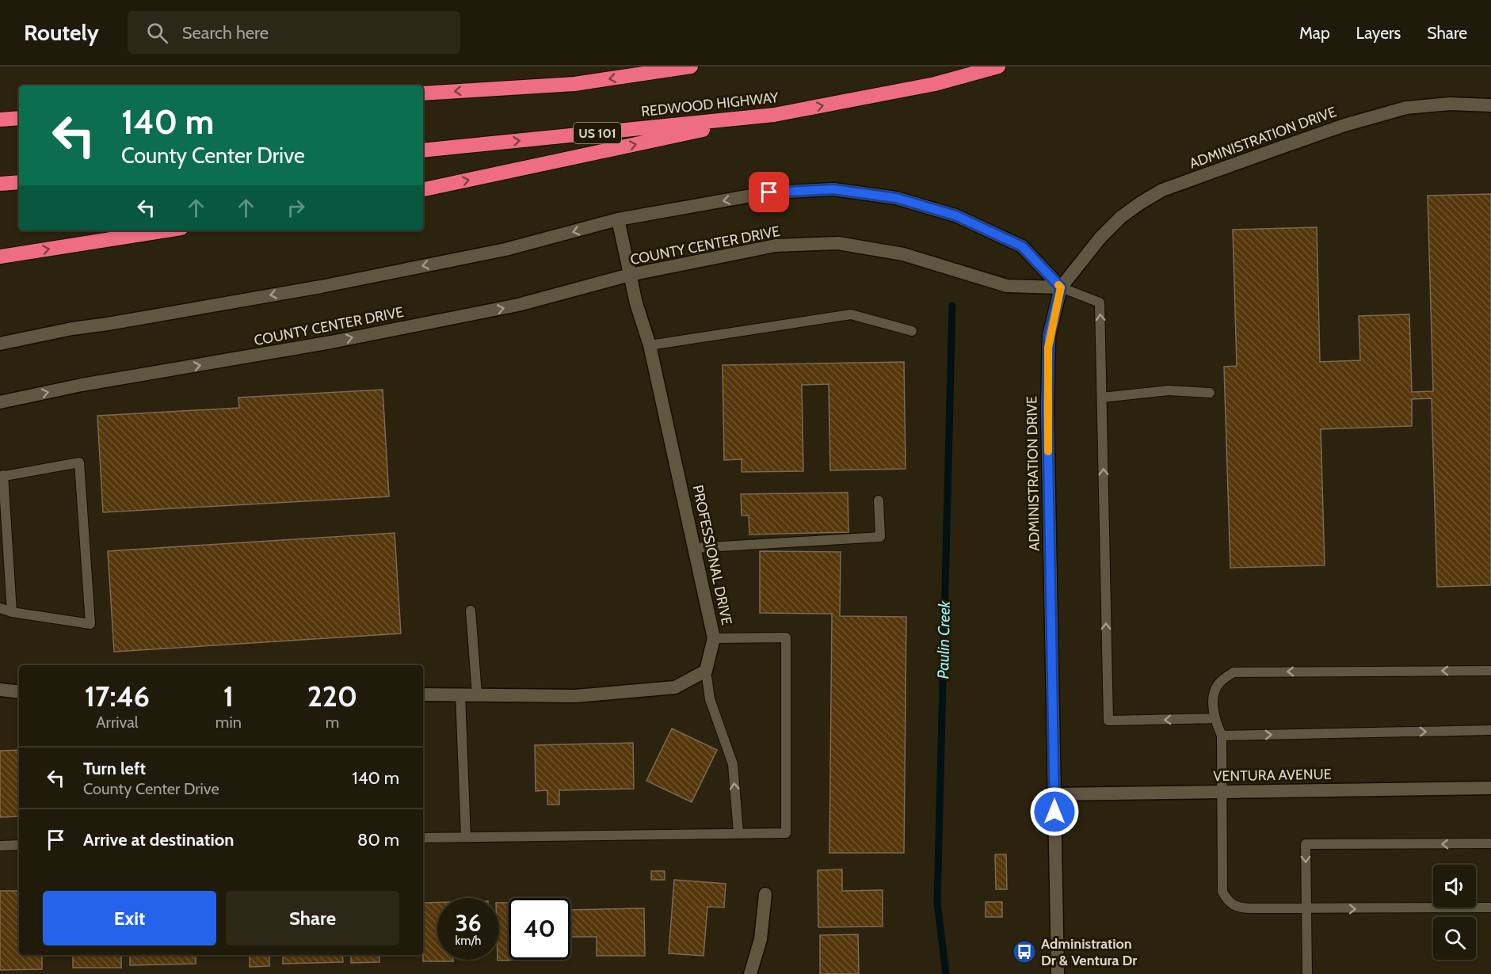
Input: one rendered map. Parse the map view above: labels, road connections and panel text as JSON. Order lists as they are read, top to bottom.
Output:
{
  "streets": {
    "highway": ["REDWOOD HIGHWAY", "US 101"],
    "street": [
      "ADMINISTRATION DRIVE",
      "COUNTY CENTER DRIVE",
      "PROFESSIONAL DRIVE",
      "VENTURA AVENUE"
    ]
  },
  "crossings": [
    ["ADMINISTRATION DRIVE", "COUNTY CENTER DRIVE"],
    ["ADMINISTRATION DRIVE", "VENTURA AVENUE"],
    ["COUNTY CENTER DRIVE", "PROFESSIONAL DRIVE"]
  ],
  "water": ["Paulin Creek"],
  "places": {
    "bus stop": ["Administration Dr & Ventura Dr"]
  },
  "page": {
    "header": "Routely",
    "search": "Search here",
    "nav": ["Map", "Layers", "Share"],
    "turn": ["140 m", "County Center Drive"],
    "eta": [
      "17:46",
      "Arrival",
      "1",
      "min",
      "220",
      "m"
    ],
    "list": [
      {
        "name": "Turn left",
        "note": "County Center Drive",
        "value": "140 m"
      },
      {
        "name": "Arrive at destination",
        "value": "80 m"
      }
    ],
    "buttons": ["Exit", "Share"],
    "speed": "36 km/h",
    "limit": "40"
  }
}
